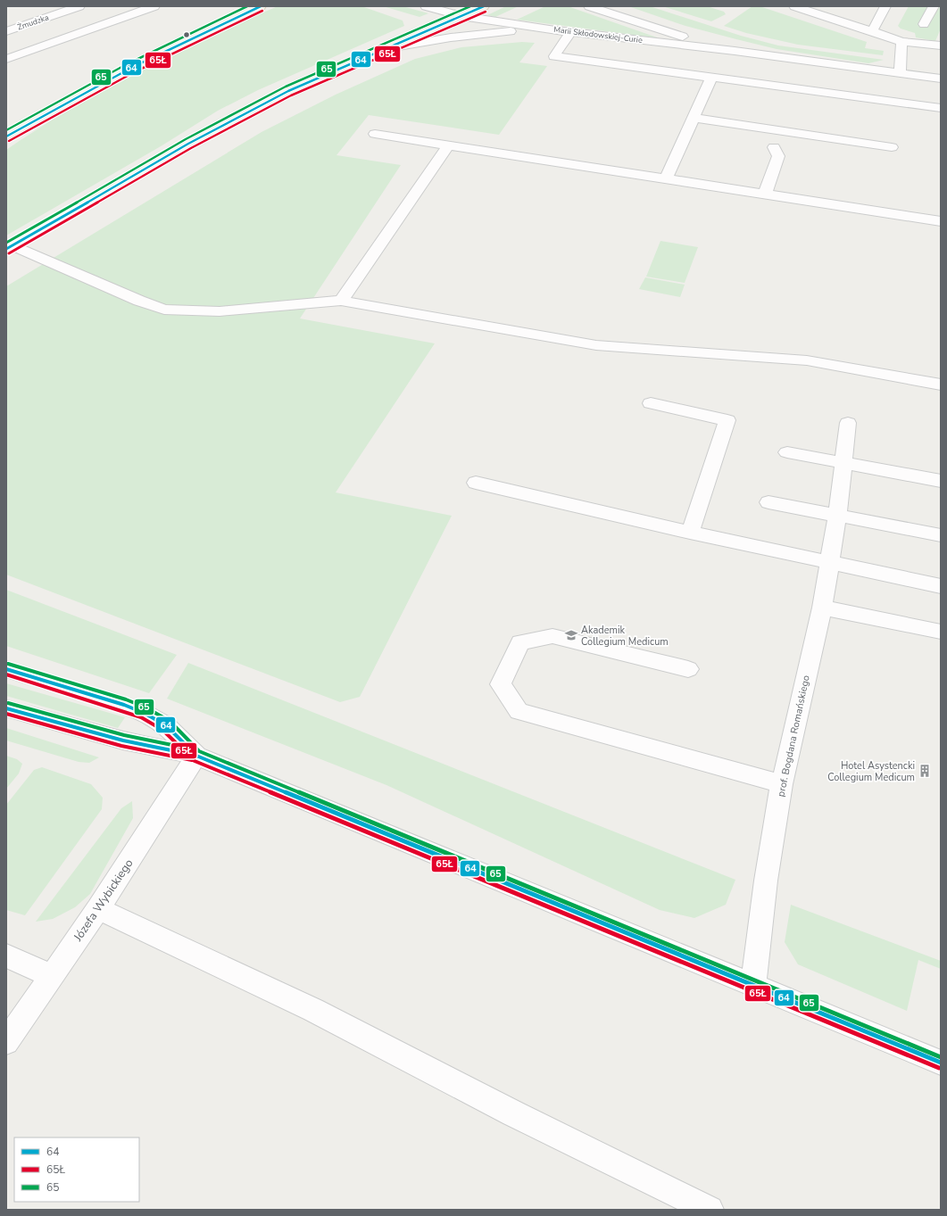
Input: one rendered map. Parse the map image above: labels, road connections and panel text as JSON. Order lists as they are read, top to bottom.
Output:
{
  "streets": {
    "street": [
      "Żmudzka",
      "Marii Skłodowskiej-Curie",
      "prof. Bogdana Romańskiego",
      "Józefa Wybickiego"
    ]
  },
  "places": {
    "school or university": ["Akademik Collegium Medicum"],
    "building": ["Hotel Asystencki Collegium Medicum"]
  },
  "lines": ["transit line 64", "transit line 65", "transit line 65Ł"],
  "legend": ["64", "65Ł", "65"]
}
